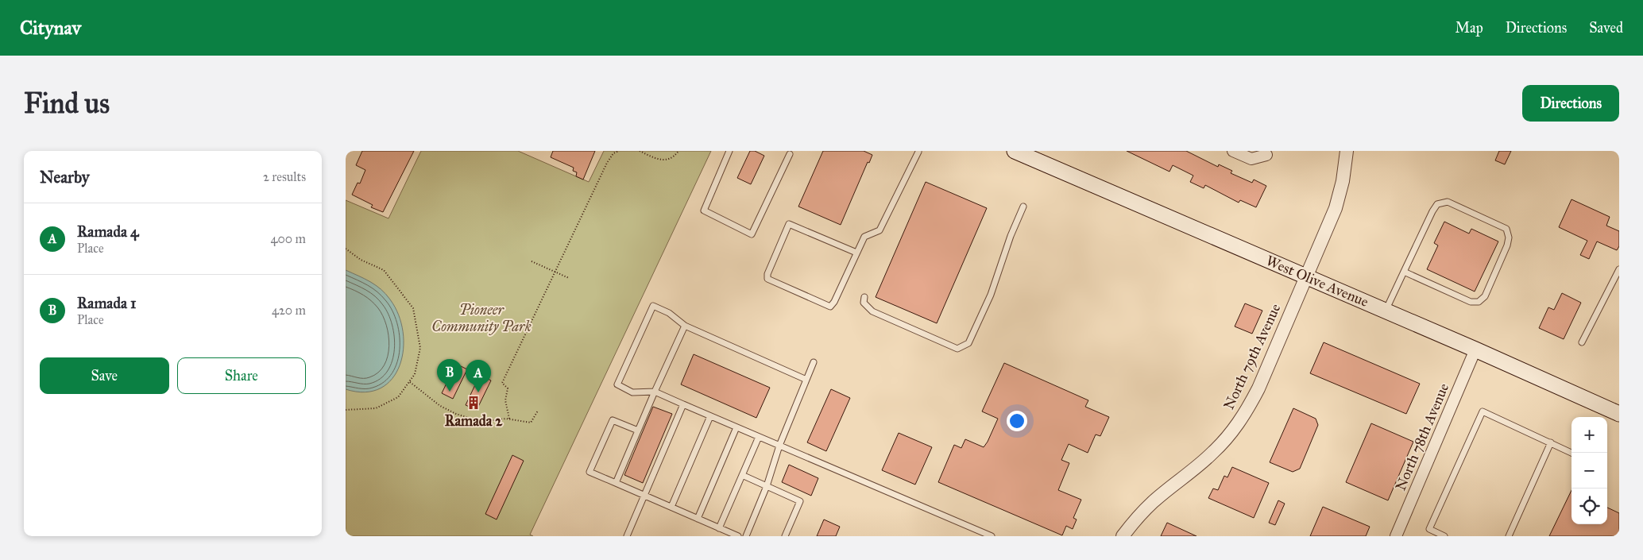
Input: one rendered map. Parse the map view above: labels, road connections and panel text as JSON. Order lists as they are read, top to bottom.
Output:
{
  "streets": {
    "main road": ["West Olive Avenue"],
    "street": ["North 79th Avenue", "North 78th Avenue"]
  },
  "crossings": [
    ["West Olive Avenue", "North 79th Avenue"],
    ["West Olive Avenue", "North 78th Avenue"]
  ],
  "parks": ["Pioneer Community Park"],
  "places": {
    "building": ["Ramada 2"]
  },
  "page": {
    "header": "Citynav",
    "nav": ["Map", "Directions", "Saved"],
    "buttons": [
      "Directions",
      ["Save", "Share"]
    ],
    "title": "Find us",
    "heading": ["Nearby", "2 results"],
    "list": [
      {
        "mark": "A",
        "name": "Ramada 4",
        "note": "Place",
        "value": "400 m"
      },
      {
        "mark": "B",
        "name": "Ramada 1",
        "note": "Place",
        "value": "420 m"
      }
    ],
    "pins": ["B", "A"],
    "map_buttons": ["+", "−"]
  }
}
